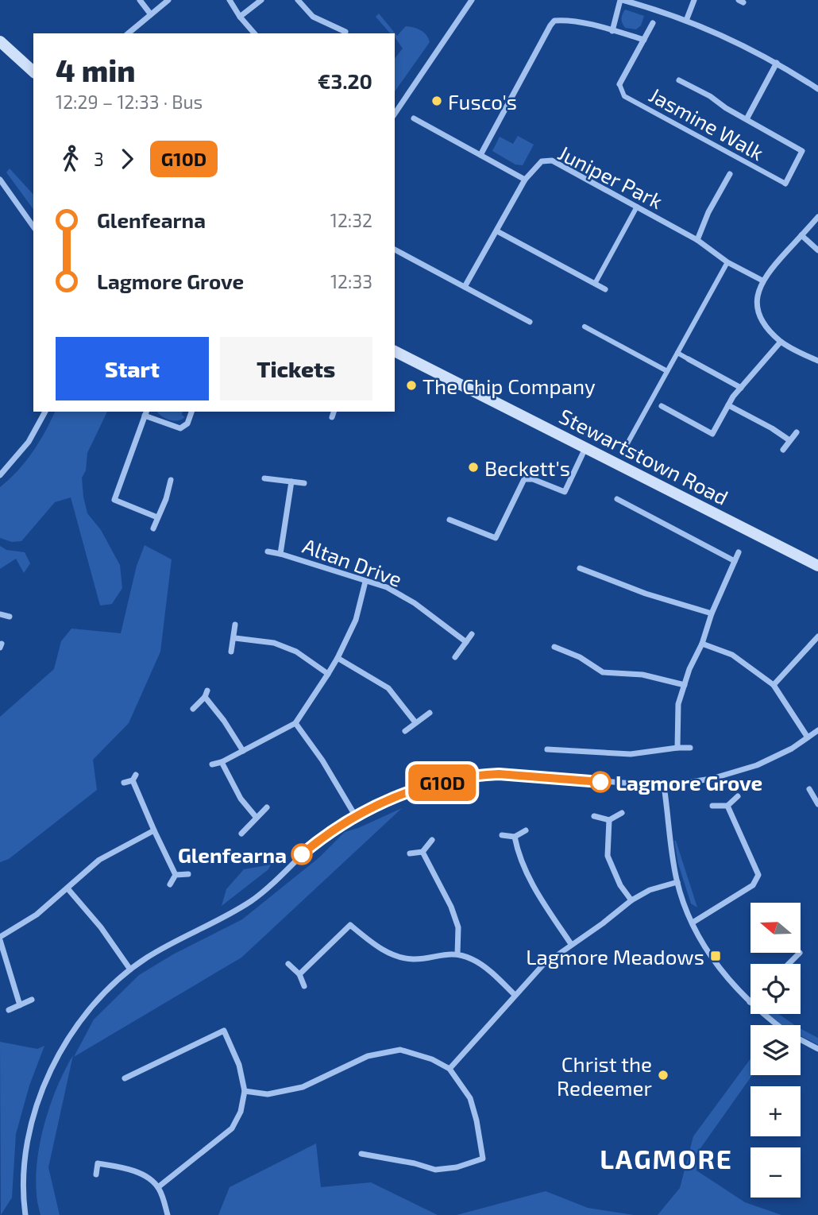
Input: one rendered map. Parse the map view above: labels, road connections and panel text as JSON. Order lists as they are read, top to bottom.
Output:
{
  "streets": {
    "main road": ["Stewartstown Road"],
    "street": ["Jasmine Walk", "Juniper Park", "Altan Drive"]
  },
  "districts": ["LAGMORE"],
  "places": {
    "other": [
      "Fusco's",
      "The Chip Company",
      "Beckett's",
      "Lagmore Grove",
      "Glenfearna",
      "Christ the Redeemer"
    ],
    "transit": ["Lagmore Meadows"]
  },
  "lines": ["bus line G10D"],
  "north": "left",
  "page": {
    "on_map": "G10D",
    "heading": ["4 min", "12:29 – 12:33 · Bus", "€3.20"],
    "legs": ["3", "G10D"],
    "list": [
      {
        "name": "Glenfearna",
        "value": "12:32"
      },
      {
        "name": "Lagmore Grove",
        "value": "12:33"
      }
    ],
    "buttons": ["Start", "Tickets"],
    "map_buttons": ["+", "−"]
  }
}
